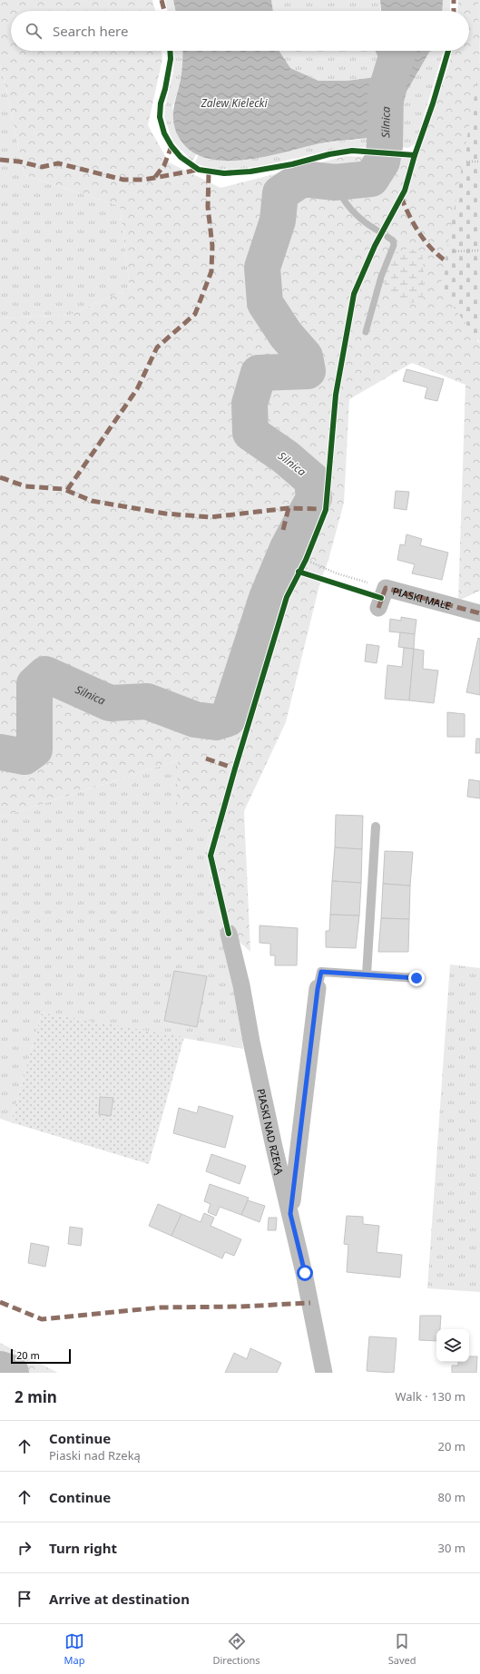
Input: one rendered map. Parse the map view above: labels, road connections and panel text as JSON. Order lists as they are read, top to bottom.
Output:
{
  "streets": {
    "street": ["PIASKI MAŁE", "PIASKI NAD RZEKĄ"]
  },
  "water": ["Zalew Kielecki", "Silnica"],
  "scale_bar": "20 m",
  "page": {
    "search": "Search here",
    "scale": "20 m",
    "heading": ["2 min", "Walk · 130 m"],
    "list": [
      ["Continue", "Piaski nad Rzeką", "20 m"],
      ["Continue", "80 m"],
      ["Turn right", "30 m"],
      "Arrive at destination"
    ],
    "nav": ["Map", "Directions", "Saved"]
  }
}
